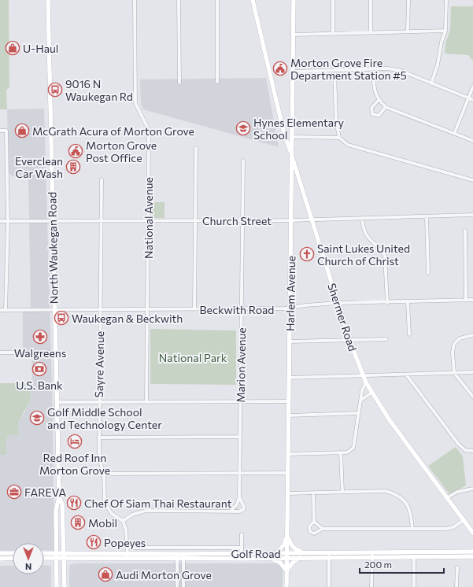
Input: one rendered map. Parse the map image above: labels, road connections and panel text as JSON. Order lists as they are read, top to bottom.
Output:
{
  "streets": {
    "main road": [
      "North Waukegan Road",
      "Harlem Avenue",
      "Shermer Road",
      "Golf Road"
    ],
    "street": [
      "National Avenue",
      "Church Street",
      "Beckwith Road",
      "Sayre Avenue",
      "Marion Avenue"
    ]
  },
  "crossings": [
    ["National Avenue", "Church Street"],
    ["National Avenue", "Beckwith Road"],
    ["Church Street", "North Waukegan Road"],
    ["Church Street", "Harlem Avenue"],
    ["Church Street", "Shermer Road"],
    ["Church Street", "Sayre Avenue"],
    ["Church Street", "Marion Avenue"],
    ["North Waukegan Road", "Beckwith Road"],
    ["North Waukegan Road", "Golf Road"],
    ["Harlem Avenue", "Beckwith Road"],
    ["Harlem Avenue", "Shermer Road"],
    ["Harlem Avenue", "Golf Road"],
    ["Beckwith Road", "Shermer Road"],
    ["Beckwith Road", "Sayre Avenue"],
    ["Beckwith Road", "Marion Avenue"]
  ],
  "parks": ["National Park"],
  "places": {
    "shop": ["U-Haul", "McGrath Acura of Morton Grove", "Audi Morton Grove"],
    "public building": ["Morton Grove Fire Department Station #5", "Morton Grove Post Office"],
    "bus stop": ["9016 N Waukegan Rd", "Waukegan & Beckwith"],
    "school or university": ["Hynes Elementary School", "Golf Middle School and Technology Center"],
    "building": ["Everclean Car Wash", "Mobil"],
    "church": ["Saint Lukes United Church of Christ"],
    "pharmacy": ["Walgreens"],
    "bank": ["U.S. Bank"],
    "hotel": ["Red Roof Inn Morton Grove"],
    "office": ["FAREVA"],
    "restaurant": ["Chef Of Siam Thai Restaurant", "Popeyes"]
  },
  "scale_bar": "200 m",
  "north": "bottom"
}
